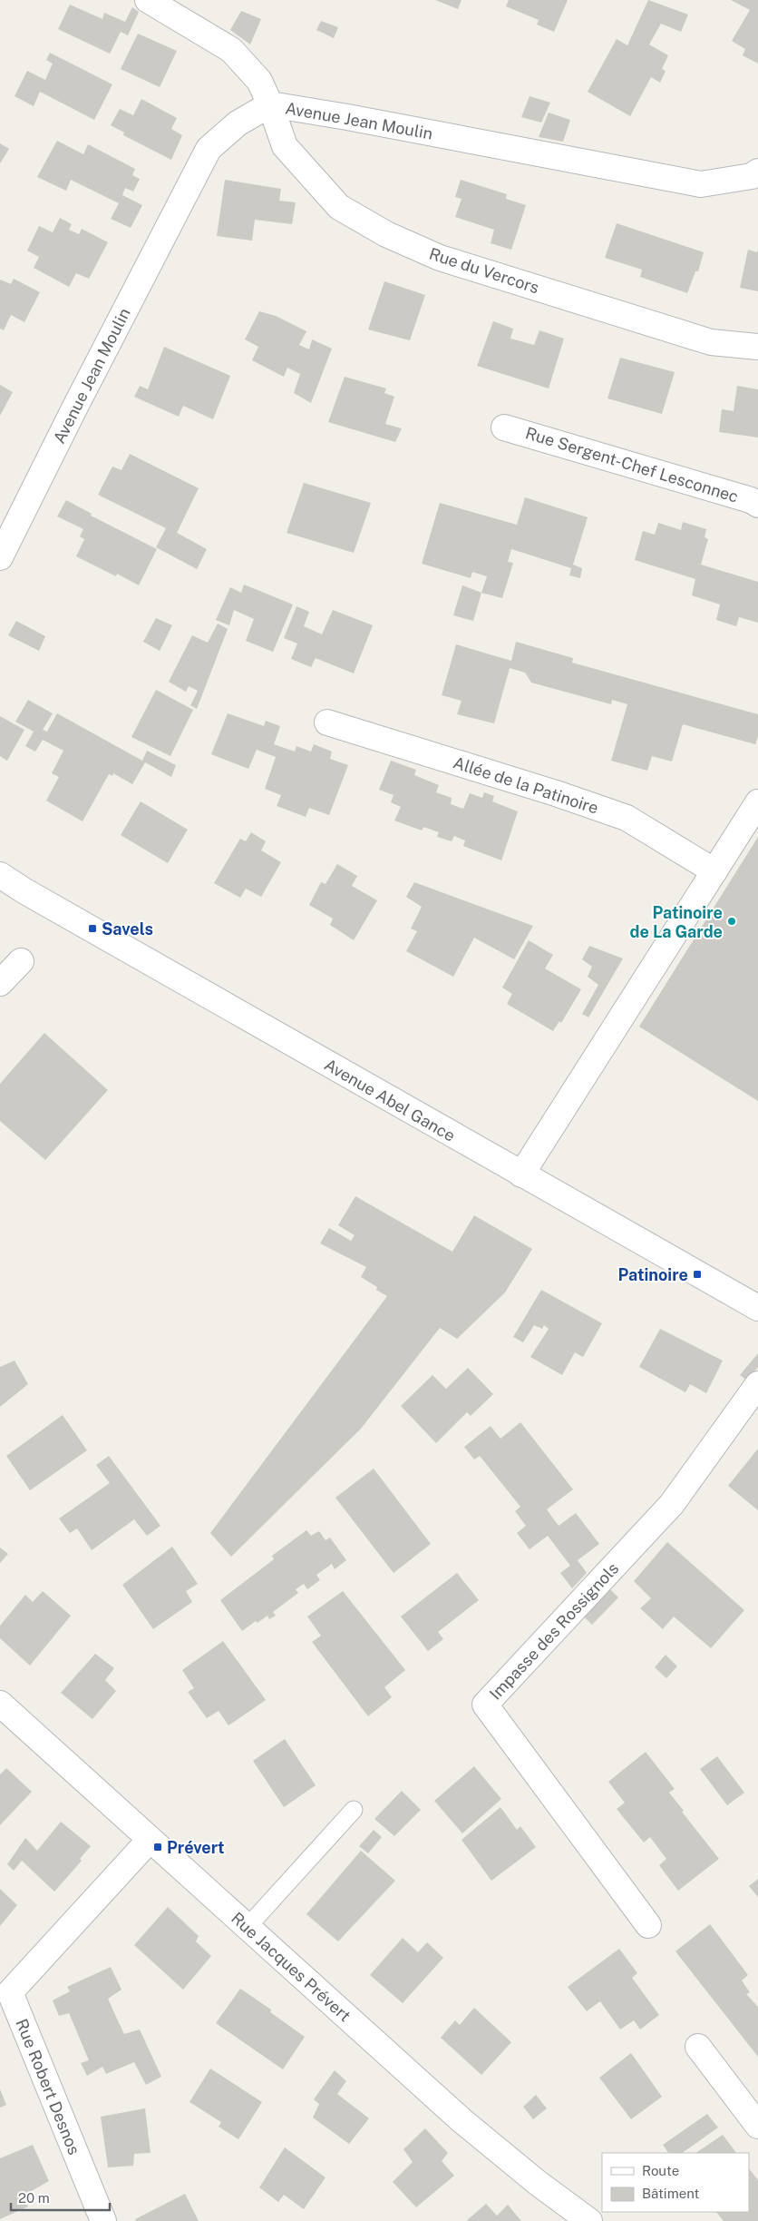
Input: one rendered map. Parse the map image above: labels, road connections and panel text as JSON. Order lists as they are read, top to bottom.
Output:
{
  "streets": {
    "street": [
      "Avenue Jean Moulin",
      "Rue du Vercors",
      "Rue Sergent-Chef Lesconnec",
      "Allée de la Patinoire",
      "Avenue Abel Gance",
      "Impasse des Rossignols",
      "Rue Jacques Prévert",
      "Rue Robert Desnos"
    ]
  },
  "crossings": [
    ["Avenue Jean Moulin", "Rue du Vercors"],
    ["Rue Jacques Prévert", "Rue Robert Desnos"]
  ],
  "places": {
    "other": ["Patinoire de La Garde"],
    "transit": ["Savels", "Patinoire", "Prévert"]
  },
  "legend": ["Route", "Bâtiment"],
  "scale_bar": "20 m"
}
